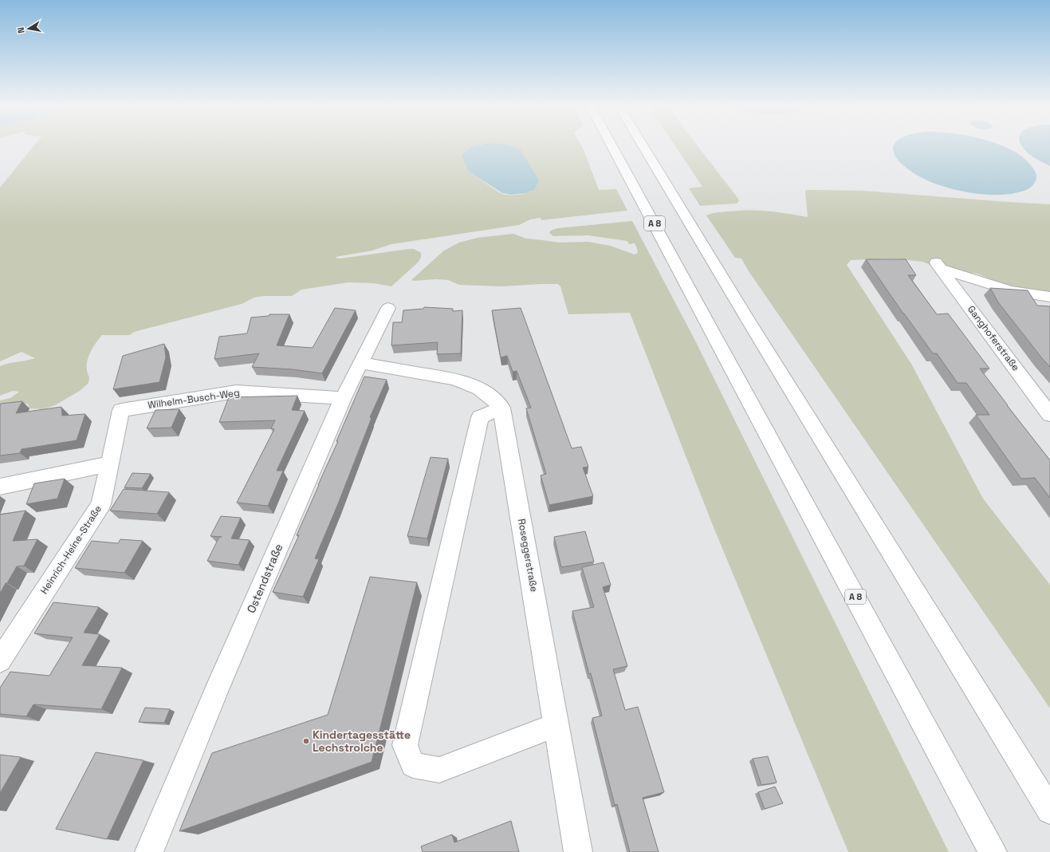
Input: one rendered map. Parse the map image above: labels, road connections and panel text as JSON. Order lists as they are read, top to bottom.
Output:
{
  "streets": {
    "main road": [
      "A 8",
      "Ganghoferstraße",
      "Wilhelm-Busch-Weg",
      "Heinrich-Heine-Straße",
      "Roseggerstraße",
      "Ostendstraße"
    ]
  },
  "crossings": [
    ["Wilhelm-Busch-Weg", "Heinrich-Heine-Straße"],
    ["Wilhelm-Busch-Weg", "Ostendstraße"]
  ],
  "places": ["Kindertagesstätte Lechstrolche"],
  "north": "left"
}
